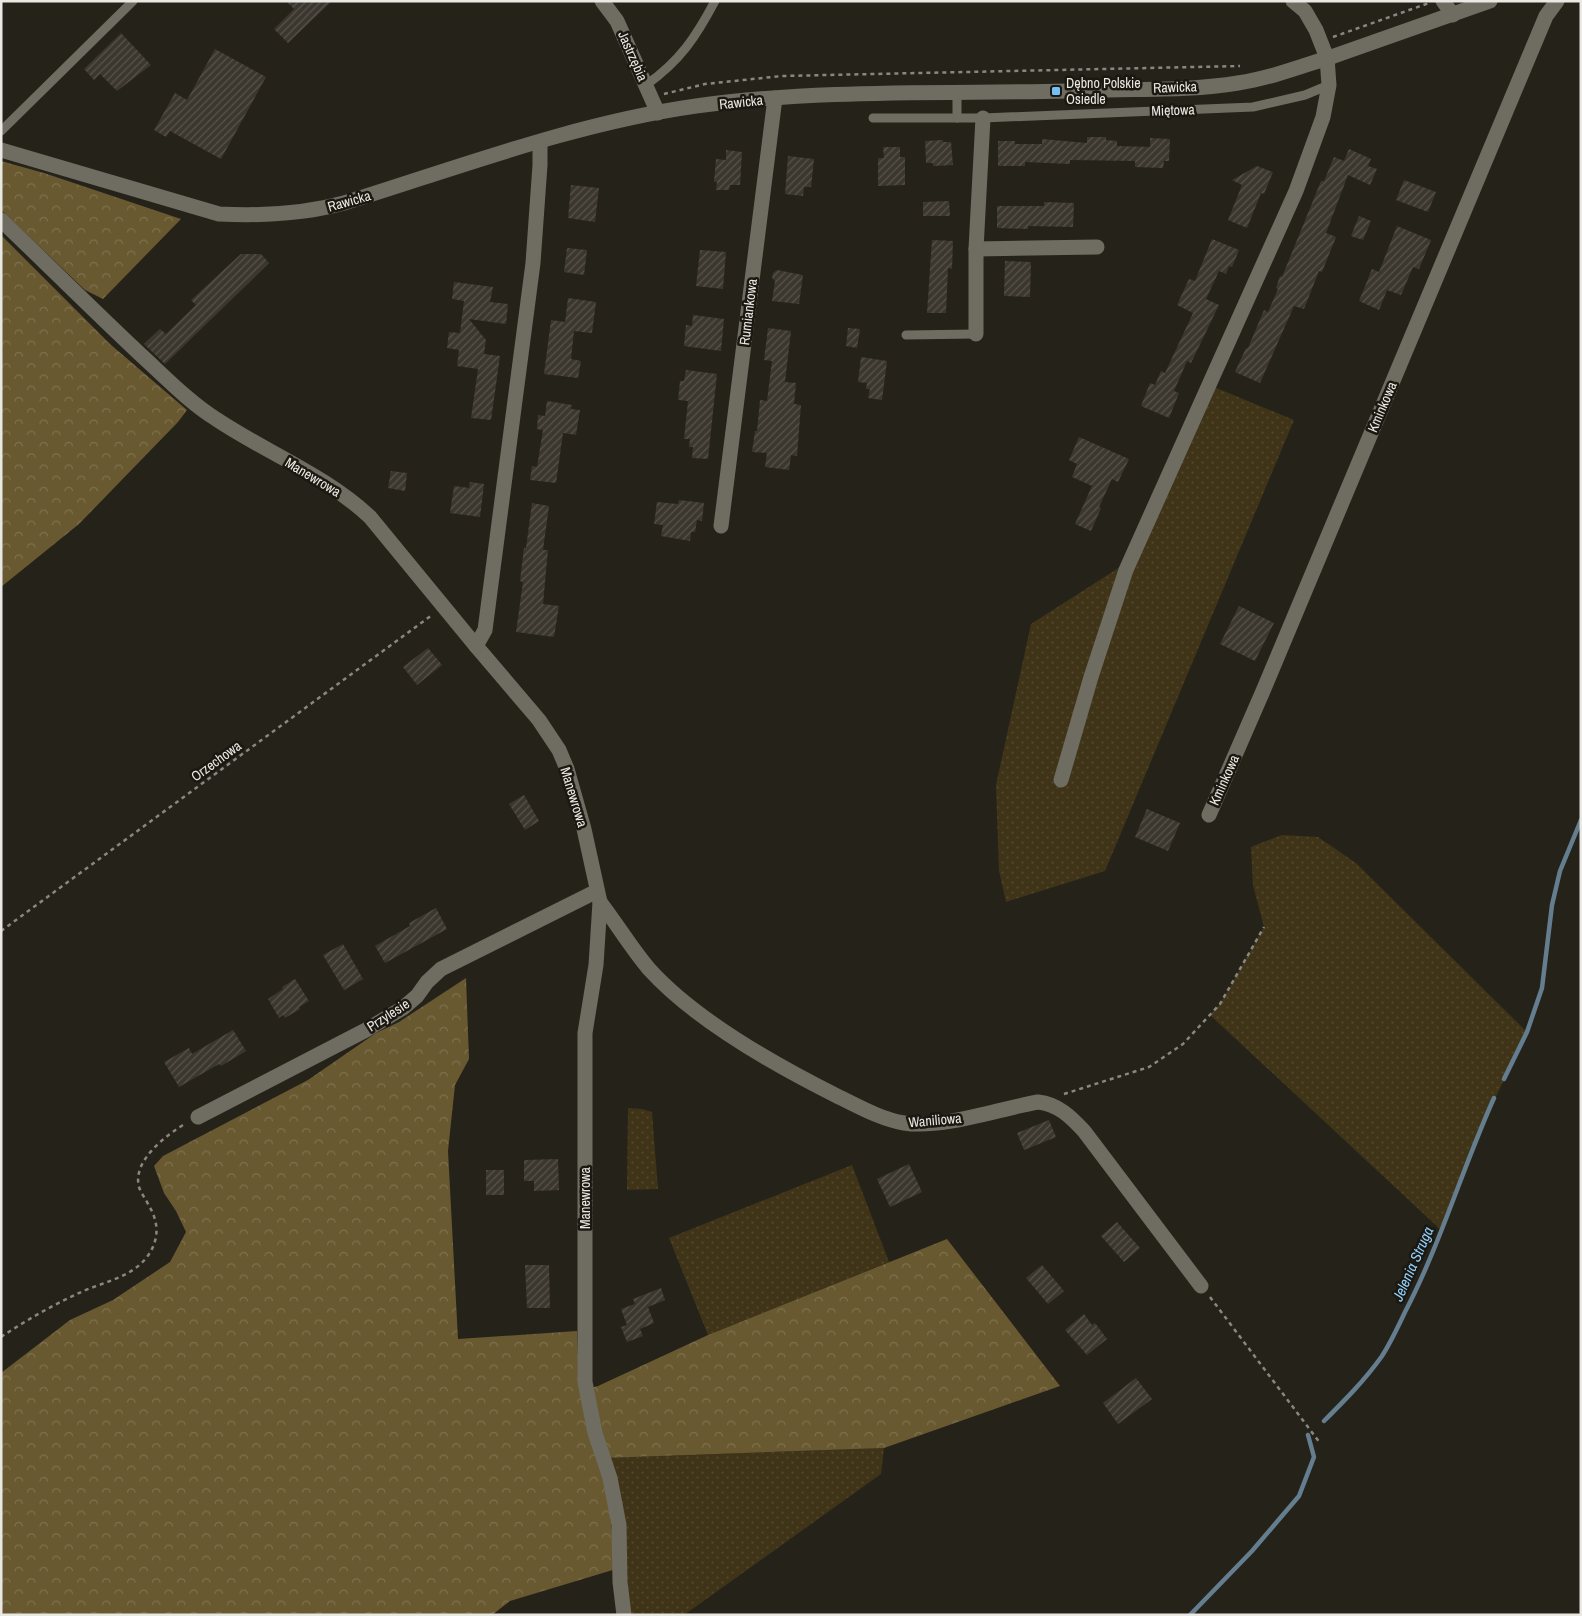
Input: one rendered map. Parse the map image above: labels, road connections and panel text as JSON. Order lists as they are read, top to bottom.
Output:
{
  "streets": {
    "street": [
      "Jastrzębia",
      "Rawicka",
      "Rumiankowa",
      "Kminkowa",
      "Manewrowa",
      "Przylesie",
      "Waniliowa"
    ],
    "lane": ["Miętowa"],
    "path": ["Orzechowa"]
  },
  "crossings": [
    ["Jastrzębia", "Rawicka"],
    ["Rawicka", "Rumiankowa"],
    ["Manewrowa", "Orzechowa"],
    ["Manewrowa", "Przylesie"],
    ["Manewrowa", "Waniliowa"],
    ["Przylesie", "Waniliowa"]
  ],
  "water": ["Jelenia Struga"],
  "places": {
    "transit": ["Dębno Polskie Osiedle"]
  }
}
